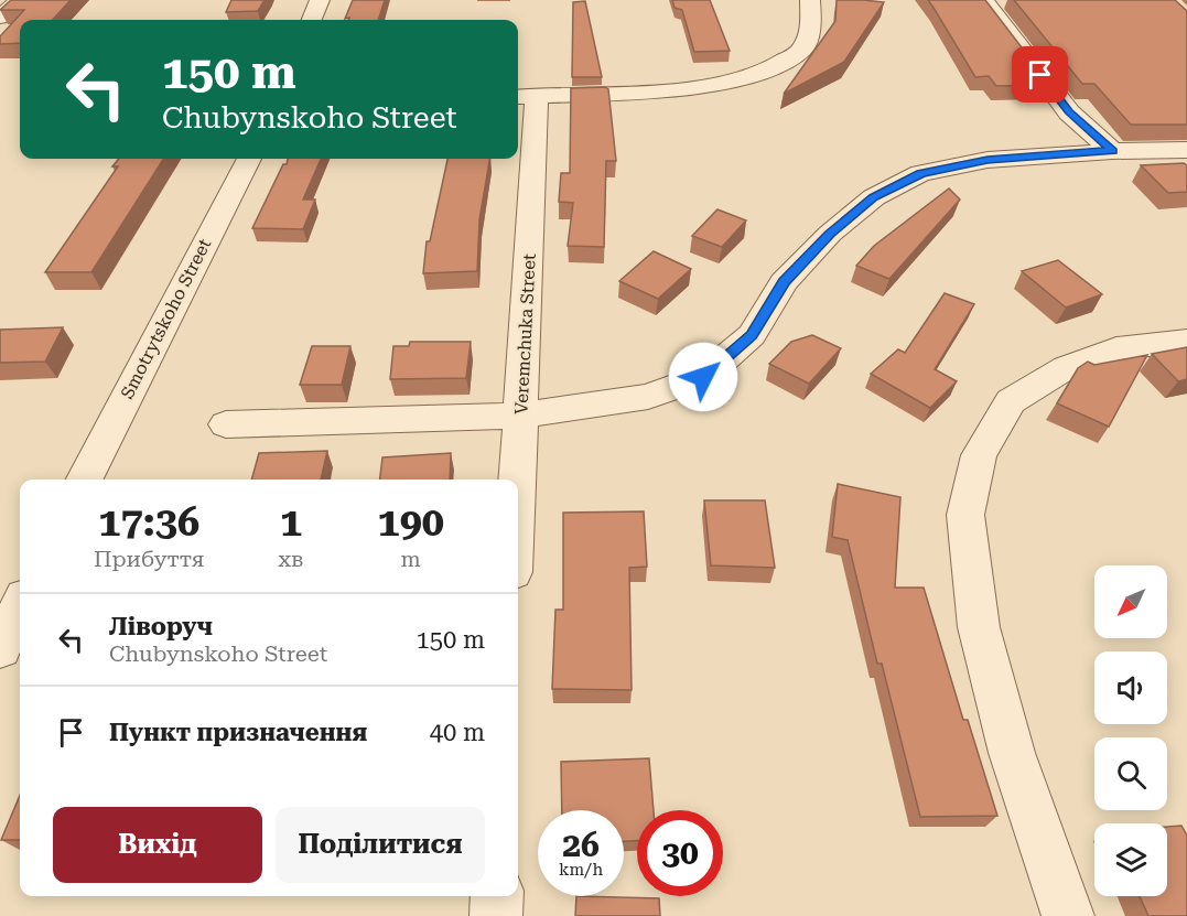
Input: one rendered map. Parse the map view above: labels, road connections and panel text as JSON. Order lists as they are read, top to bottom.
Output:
{
  "streets": {
    "street": ["Smotrytskoho Street", "Veremchuka Street"]
  },
  "north": "bottom left",
  "page": {
    "turn": ["150 m", "Chubynskoho Street"],
    "eta": [
      "17:36",
      "Прибуття",
      "1",
      "хв",
      "190",
      "m"
    ],
    "list": [
      {
        "name": "Ліворуч",
        "note": "Chubynskoho Street",
        "value": "150 m"
      },
      {
        "name": "Пункт призначення",
        "value": "40 m"
      }
    ],
    "buttons": ["Вихід", "Поділитися"],
    "speed": "26 km/h",
    "limit": "30"
  }
}
